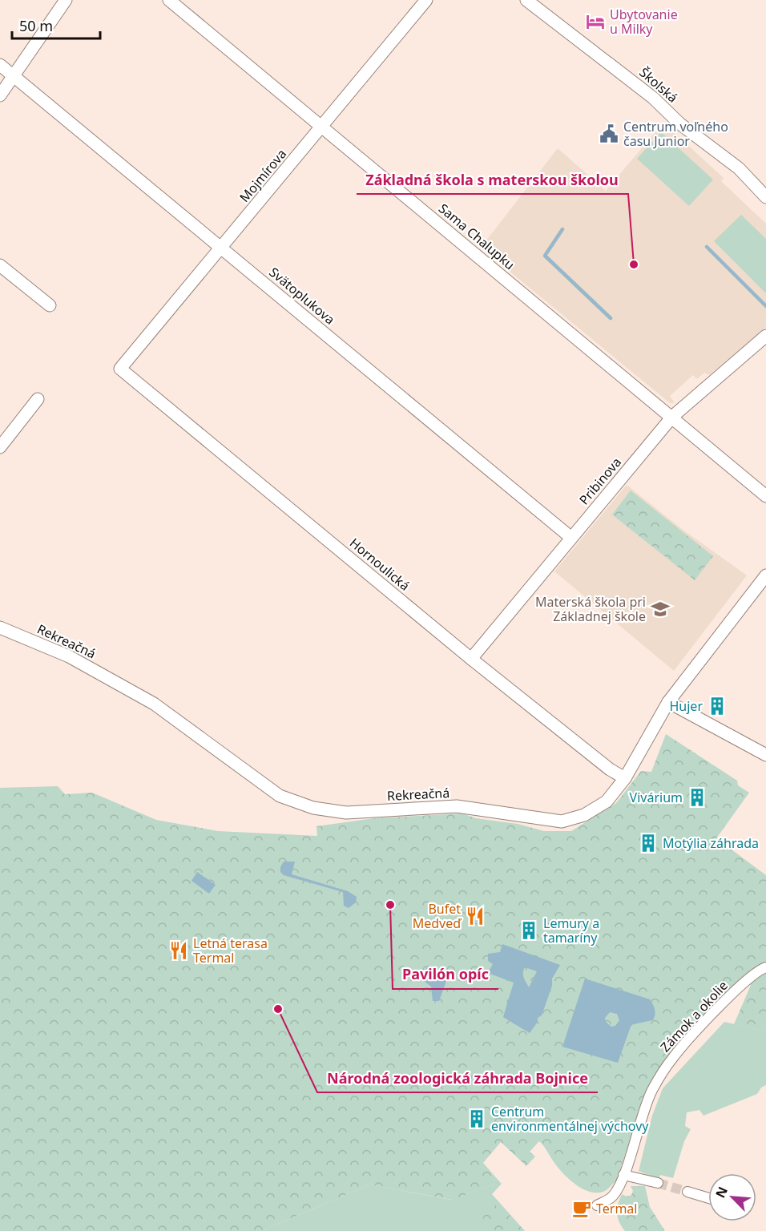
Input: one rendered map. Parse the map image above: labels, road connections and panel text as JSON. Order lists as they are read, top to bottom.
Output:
{
  "streets": {
    "street": [
      "Školská",
      "Mojmírova",
      "Sama Chalupku",
      "Svätoplukova",
      "Pribinova",
      "Hornoulická",
      "Rekreačná",
      "Zámok a okolie"
    ]
  },
  "crossings": [
    ["Mojmírova", "Sama Chalupku"],
    ["Mojmírova", "Svätoplukova"],
    ["Mojmírova", "Hornoulická"],
    ["Sama Chalupku", "Pribinova"],
    ["Svätoplukova", "Pribinova"],
    ["Pribinova", "Hornoulická"],
    ["Hornoulická", "Rekreačná"]
  ],
  "places": {
    "hotel": ["Ubytovanie u Milky"],
    "public building": ["Centrum voľného času Junior"],
    "other": ["Základná škola s materskou školou", "Pavilón opíc", "Národná zoologická záhrada Bojnice"],
    "school or university": ["Materská škola pri Základnej škole"],
    "building": [
      "Hujer",
      "Vivárium",
      "Motýlia záhrada",
      "Lemury a tamaríny",
      "Centrum environmentálnej výchovy"
    ],
    "restaurant": ["Bufet Medveď", "Letná terasa Termal"],
    "cafe": ["Termal"]
  },
  "scale_bar": "50 m",
  "north": "top left"
}
